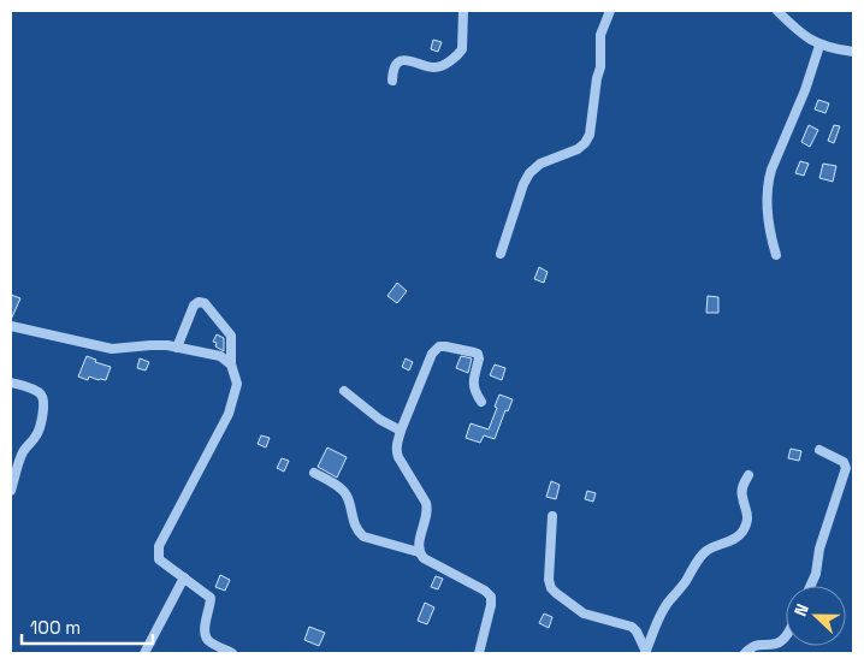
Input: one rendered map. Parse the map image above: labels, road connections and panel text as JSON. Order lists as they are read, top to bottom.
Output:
{
  "scale_bar": "100 m",
  "north": "left"
}
